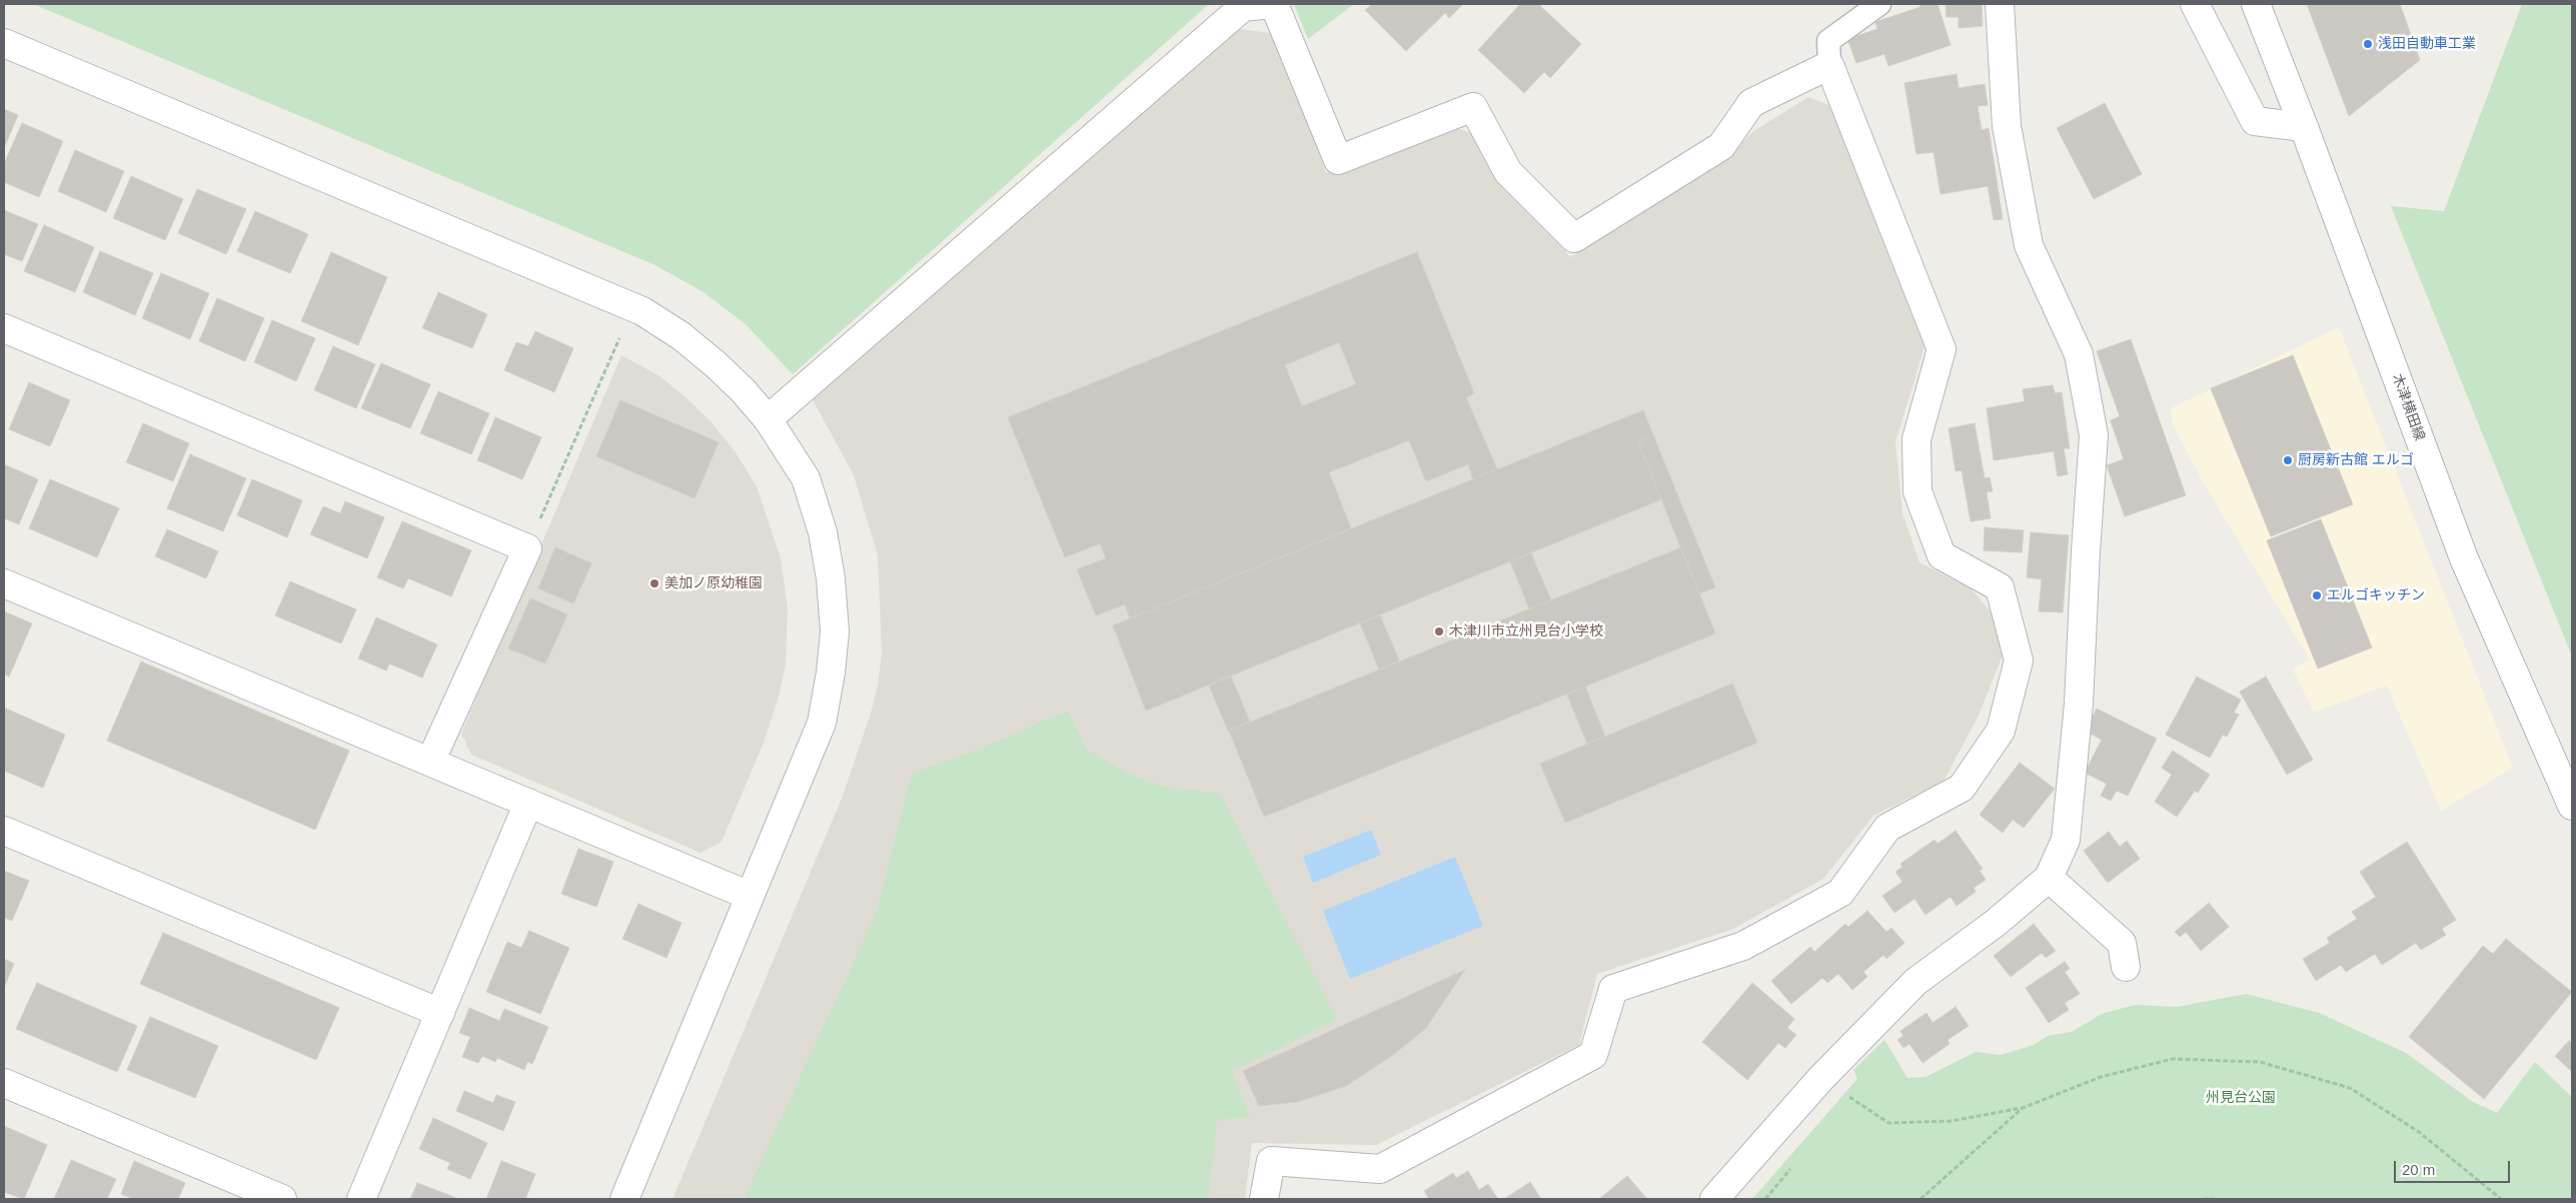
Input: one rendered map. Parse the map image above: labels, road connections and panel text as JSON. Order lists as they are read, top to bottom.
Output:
{
  "streets": {
    "street": ["木津横田線"]
  },
  "parks": ["州見台公園"],
  "places": [
    "浅田自動車工業",
    "厨房新古館 エルゴ",
    "美加ノ原幼稚園",
    "エルゴキッチン",
    "木津川市立州見台小学校"
  ],
  "scale_bar": "20 m"
}
